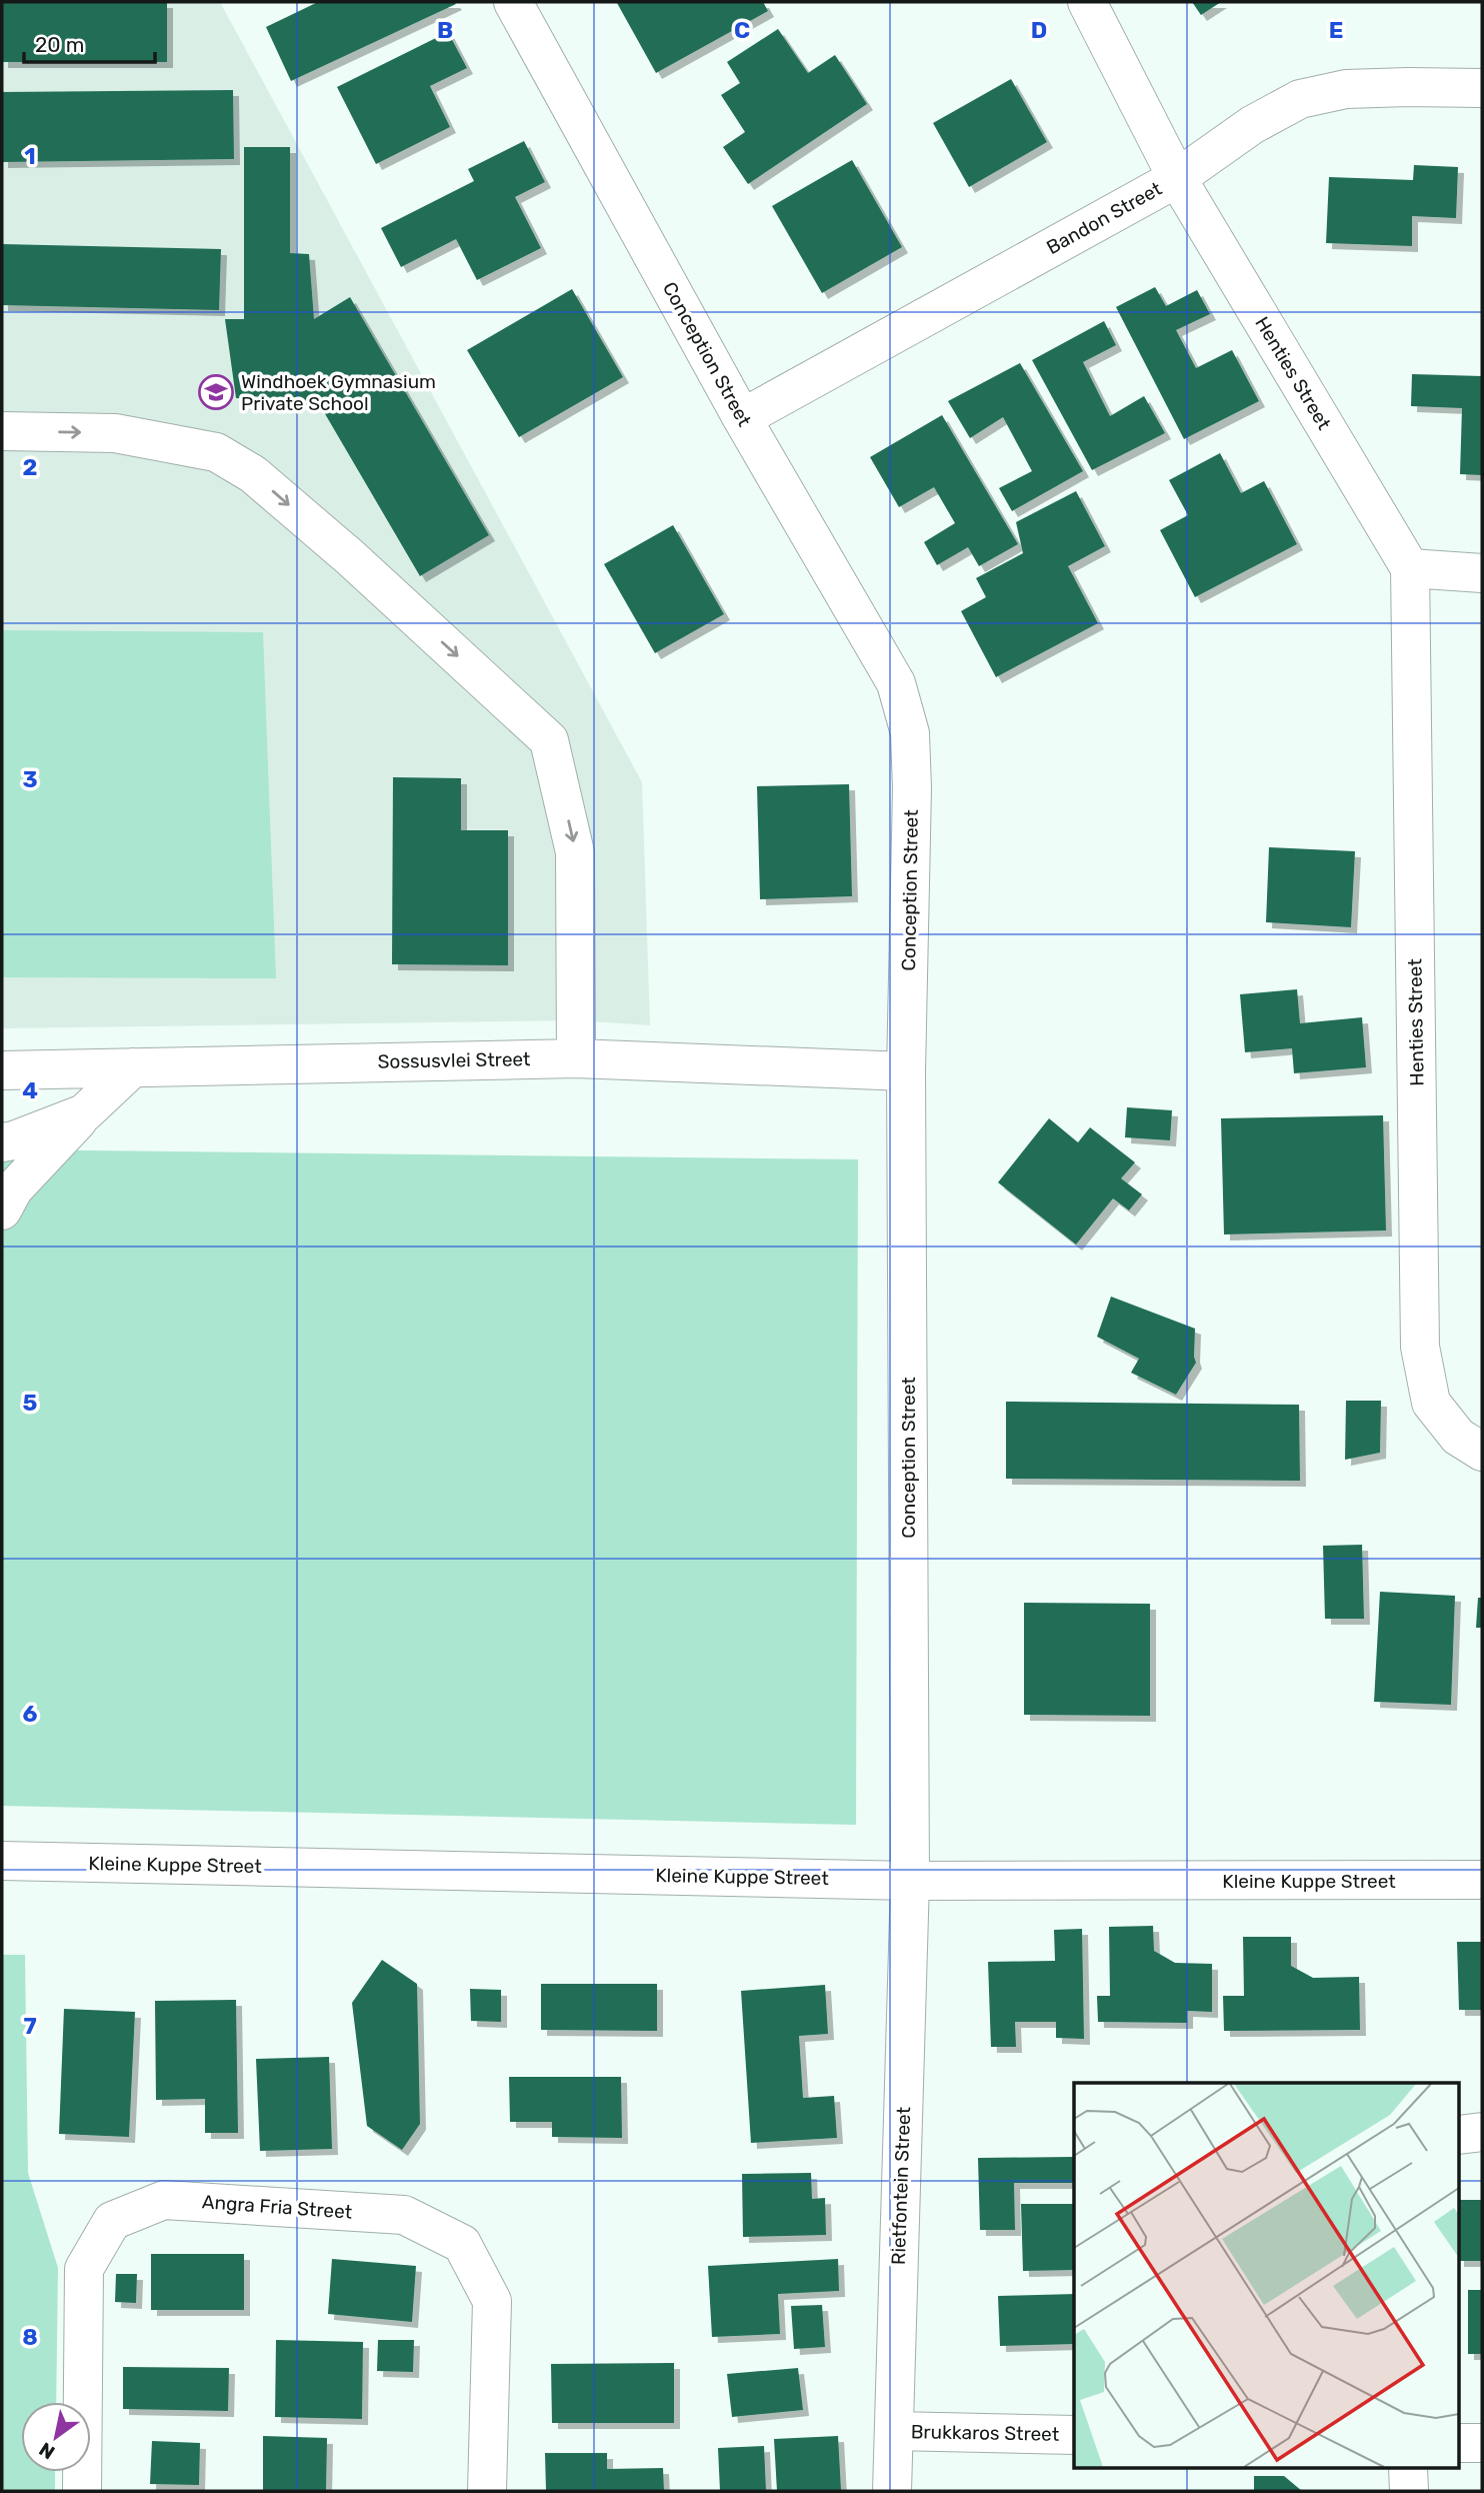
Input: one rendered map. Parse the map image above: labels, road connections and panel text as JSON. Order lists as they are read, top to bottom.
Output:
{
  "streets": {
    "street": [
      "Bandon Street",
      "Conception Street",
      "Henties Street",
      "Sossusvlei Street",
      "Kleine Kuppe Street",
      "Rietfontein Street",
      "Angra Fria Street",
      "Brukkaros Street"
    ]
  },
  "crossings": [
    ["Bandon Street", "Conception Street"],
    ["Bandon Street", "Henties Street"],
    ["Conception Street", "Sossusvlei Street"],
    ["Conception Street", "Kleine Kuppe Street"],
    ["Conception Street", "Rietfontein Street"],
    ["Kleine Kuppe Street", "Rietfontein Street"],
    ["Rietfontein Street", "Brukkaros Street"]
  ],
  "places": {
    "school or university": ["Windhoek Gymnasium Private School"]
  },
  "scale_bar": "20 m",
  "north": "bottom left",
  "grid": {
    "columns": [
      "B",
      "C",
      "D",
      "E"
    ],
    "rows": [
      "1",
      "2",
      "3",
      "4",
      "5",
      "6",
      "7",
      "8"
    ]
  }
}
